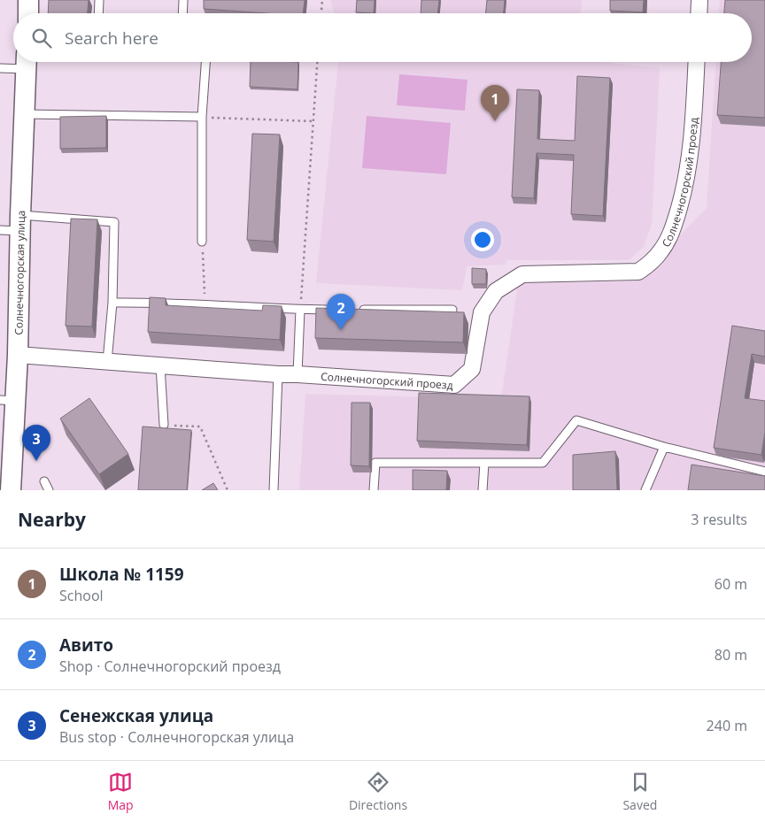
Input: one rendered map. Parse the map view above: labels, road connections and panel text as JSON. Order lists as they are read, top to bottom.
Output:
{
  "streets": {
    "street": ["Солнечногорский проезд", "Солнечногорская улица"]
  },
  "crossings": [
    ["Солнечногорский проезд", "Солнечногорская улица"]
  ],
  "page": {
    "search": "Search here",
    "pins": ["1", "2", "3"],
    "heading": ["Nearby", "3 results"],
    "list": [
      {
        "mark": "1",
        "name": "Школа № 1159",
        "note": "School",
        "value": "60 m"
      },
      {
        "mark": "2",
        "name": "Авито",
        "note": "Shop · Солнечногорский проезд",
        "value": "80 m"
      },
      {
        "mark": "3",
        "name": "Сенежская улица",
        "note": "Bus stop · Солнечногорская улица",
        "value": "240 m"
      }
    ],
    "nav": ["Map", "Directions", "Saved"]
  }
}
